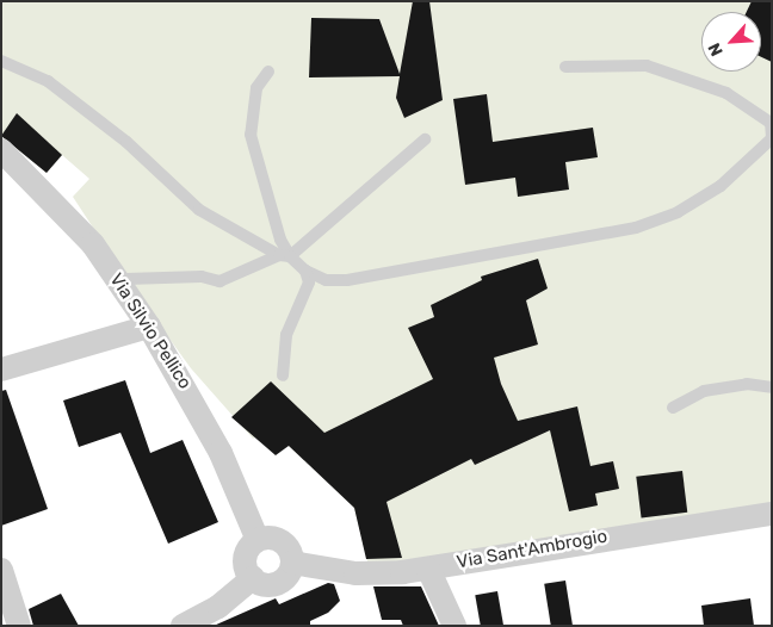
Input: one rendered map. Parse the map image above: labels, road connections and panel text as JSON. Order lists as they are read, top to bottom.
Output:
{
  "streets": {
    "street": ["Via Silvio Pellico", "Via Sant'Ambrogio"]
  },
  "crossings": [
    ["Via Silvio Pellico", "Via Sant'Ambrogio"]
  ],
  "north": "bottom left"
}
